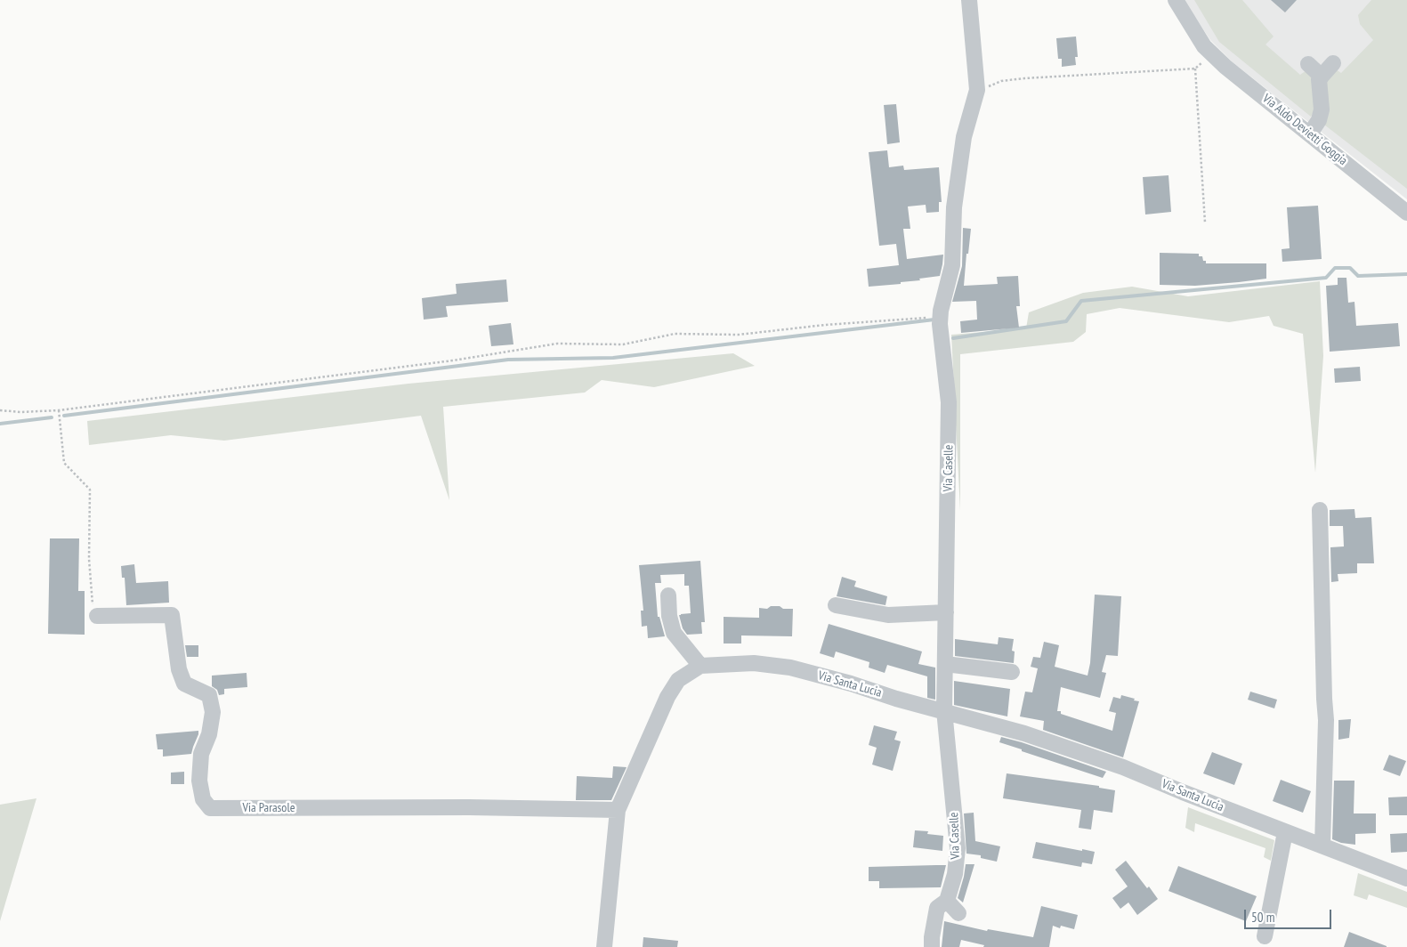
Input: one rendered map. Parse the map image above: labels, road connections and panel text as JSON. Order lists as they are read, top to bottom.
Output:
{
  "streets": {
    "street": [
      "Via Aldo Devietti Goggia",
      "Via Caselle",
      "Via Santa Lucia",
      "Via Parasole"
    ]
  },
  "crossings": [
    ["Via Caselle", "Via Santa Lucia"],
    ["Via Santa Lucia", "Via Parasole"]
  ],
  "scale_bar": "50 m"
}
